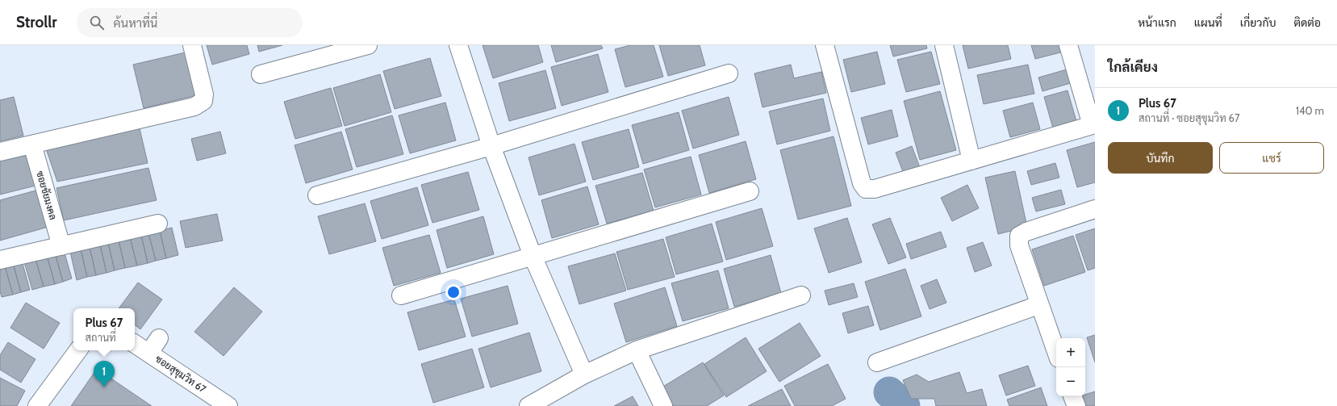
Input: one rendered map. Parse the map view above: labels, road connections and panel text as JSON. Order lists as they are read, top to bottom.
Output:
{
  "streets": {
    "street": ["ซอยชัยมงคล", "ซอยสุขุมวิท 67"]
  },
  "page": {
    "header": "Strollr",
    "search": "ค้นหาที่นี่",
    "nav": [
      "หน้าแรก",
      "แผนที่",
      "เกี่ยวกับ",
      "ติดต่อ"
    ],
    "heading": "ใกล้เคียง",
    "list": [
      {
        "mark": "1",
        "name": "Plus 67",
        "note": "สถานที่ · ซอยสุขุมวิท 67",
        "value": "140 m"
      }
    ],
    "buttons": ["บันทึก", "แชร์"],
    "popup": ["Plus 67", "สถานที่"],
    "map_buttons": ["+", "−"],
    "pins": "1"
  }
}
